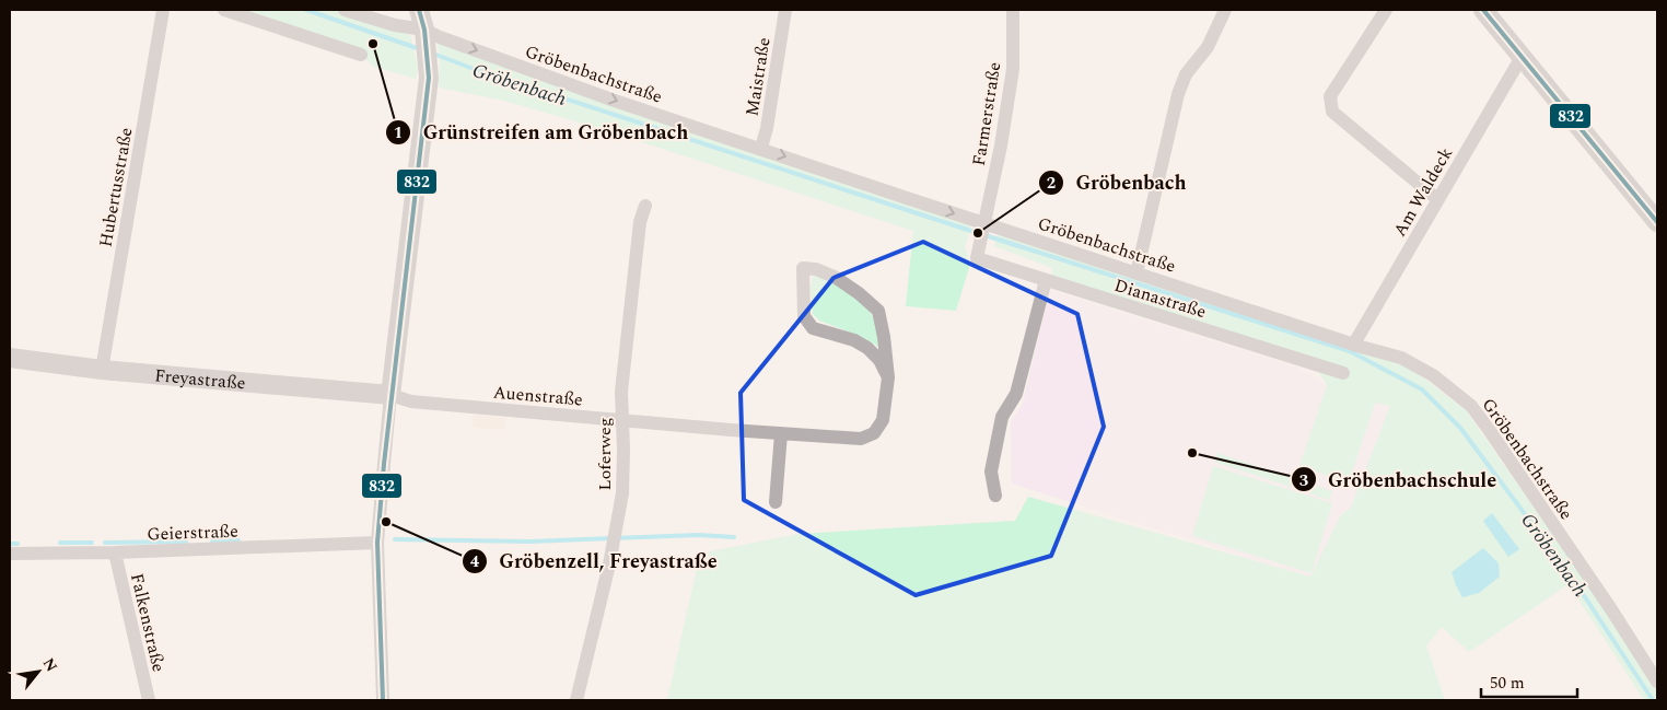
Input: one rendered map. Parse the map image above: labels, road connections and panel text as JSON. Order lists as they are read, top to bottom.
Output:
{
  "streets": {
    "street": [
      "Gröbenbachstraße",
      "Maistraße",
      "Farmerstraße",
      "Hubertusstraße",
      "Am Waldeck",
      "Dianastraße",
      "Freyastraße",
      "Auenstraße",
      "Loferweg",
      "Geierstraße",
      "Falkenstraße"
    ]
  },
  "crossings": [
    ["Gröbenbachstraße", "Maistraße"],
    ["Gröbenbachstraße", "Farmerstraße"],
    ["Gröbenbachstraße", "Am Waldeck"],
    ["Gröbenbachstraße", "Dianastraße"],
    ["Farmerstraße", "Dianastraße"],
    ["Hubertusstraße", "Freyastraße"],
    ["Freyastraße", "Auenstraße"],
    ["Auenstraße", "Loferweg"],
    ["Geierstraße", "Falkenstraße"]
  ],
  "one_way": ["Gröbenbachstraße"],
  "water": ["Gröbenbach"],
  "places": [
    "Grünstreifen am Gröbenbach",
    "Gröbenbach",
    "Gröbenbachschule",
    "Gröbenzell, Freyastraße"
  ],
  "lines": ["transit line 832"],
  "scale_bar": "50 m",
  "north": "top right"
}
